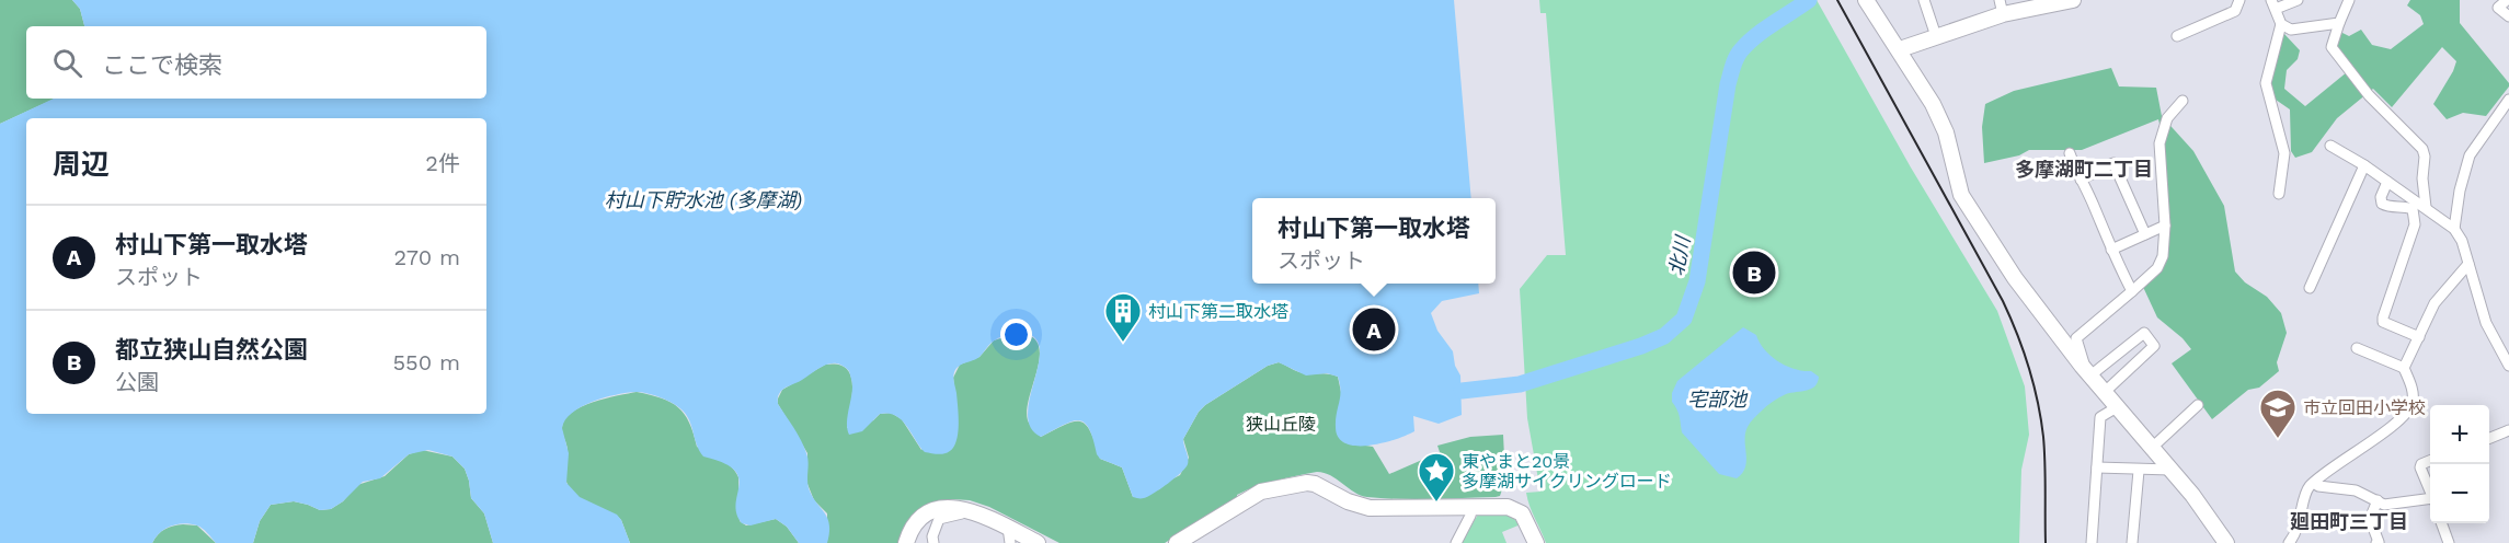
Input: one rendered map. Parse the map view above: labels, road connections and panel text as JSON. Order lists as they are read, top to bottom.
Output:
{
  "districts": ["多摩湖町二丁目", "廻田町三丁目"],
  "water": ["村山下貯水池 (多摩湖)", "北川", "宅部池"],
  "parks": ["狭山丘陵"],
  "places": {
    "building": ["村山下第二取水塔"],
    "school or university": ["市立回田小学校"],
    "place": ["東やまと20景 多摩湖サイクリングロード"]
  },
  "page": {
    "search": "ここで検索",
    "heading": ["周辺", "2件"],
    "popup": ["村山下第一取水塔", "スポット"],
    "list": [
      {
        "mark": "A",
        "name": "村山下第一取水塔",
        "note": "スポット",
        "value": "270 m"
      },
      {
        "mark": "B",
        "name": "都立狭山自然公園",
        "note": "公園",
        "value": "550 m"
      }
    ],
    "pins": ["B", "A"],
    "map_buttons": ["+", "−"]
  }
}
